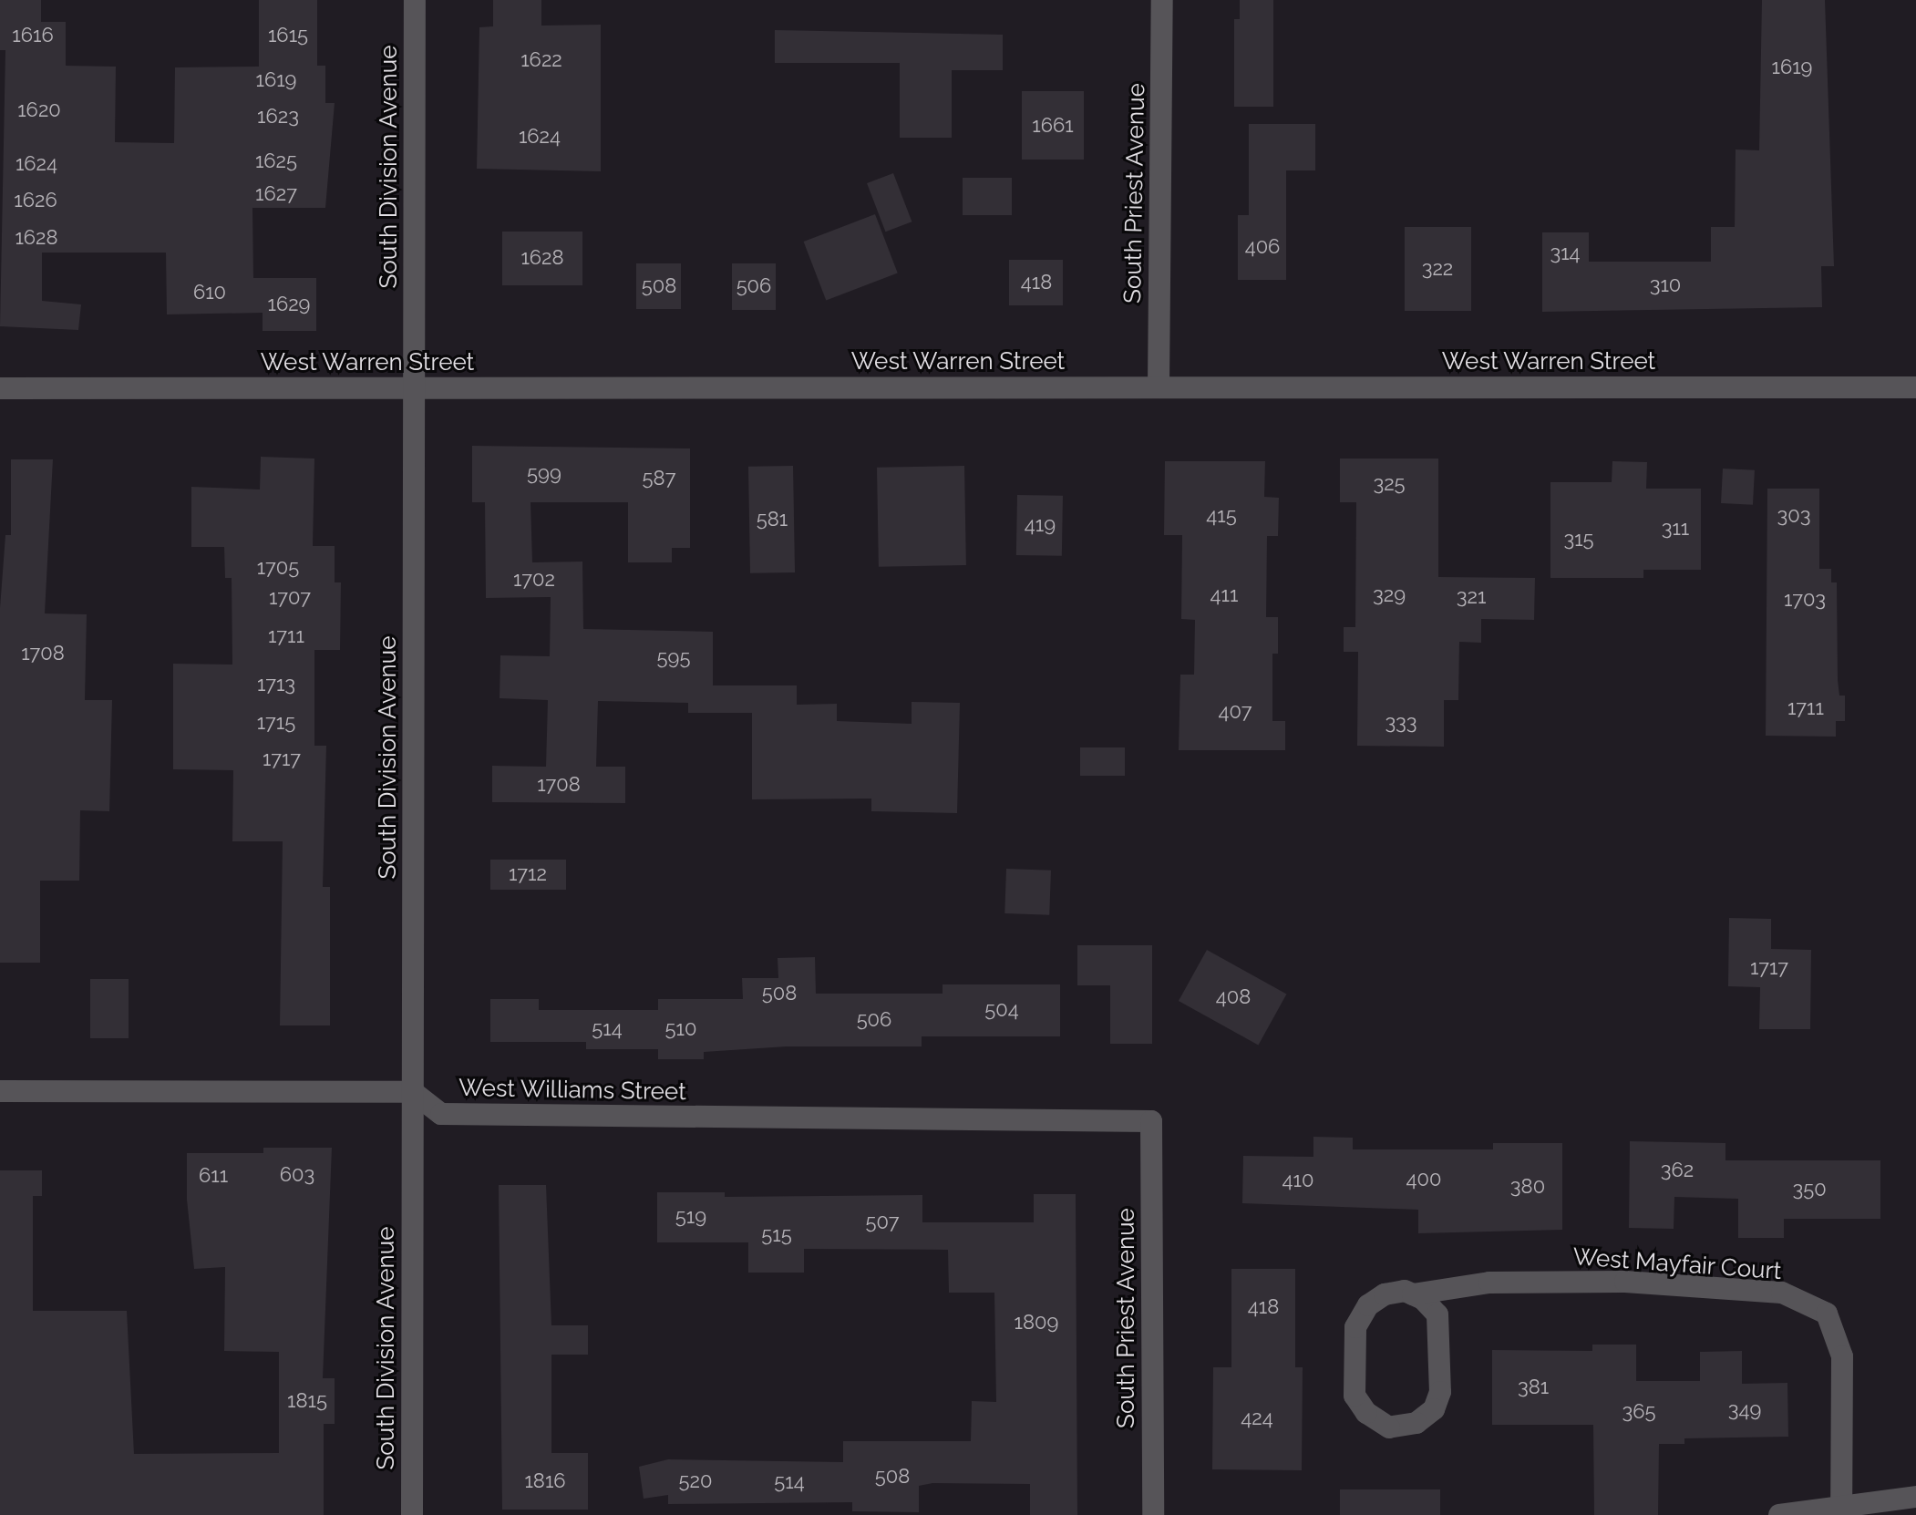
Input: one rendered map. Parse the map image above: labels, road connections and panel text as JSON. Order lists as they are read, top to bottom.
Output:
{
  "streets": {
    "street": [
      "South Division Avenue",
      "South Priest Avenue",
      "West Warren Street",
      "West Williams Street",
      "West Mayfair Court"
    ]
  },
  "crossings": [
    ["South Division Avenue", "West Warren Street"],
    ["South Division Avenue", "West Williams Street"],
    ["South Priest Avenue", "West Warren Street"],
    ["South Priest Avenue", "West Williams Street"]
  ],
  "house_numbers": [
    "1616",
    "1615",
    "1622",
    "1619",
    "1619",
    "1620",
    "1623",
    "1661",
    "1624",
    "1625",
    "1624",
    "1627",
    "1626",
    "1628",
    "406",
    "314",
    "1628",
    "322",
    "418",
    "310",
    "508",
    "506",
    "610",
    "1629",
    "599",
    "587",
    "325",
    "415",
    "303",
    "581",
    "419",
    "311",
    "315",
    "1705",
    "1702",
    "411",
    "329",
    "321",
    "1707",
    "1703",
    "1711",
    "1708",
    "595",
    "1713",
    "1711",
    "407",
    "1715",
    "333",
    "1717",
    "1708",
    "1712",
    "1717",
    "508",
    "408",
    "504",
    "506",
    "514",
    "510",
    "362",
    "603",
    "611",
    "400",
    "410",
    "380",
    "350",
    "519",
    "507",
    "515",
    "418",
    "1809",
    "381",
    "1815",
    "349",
    "365",
    "424",
    "508",
    "1816",
    "520",
    "514"
  ]
}
